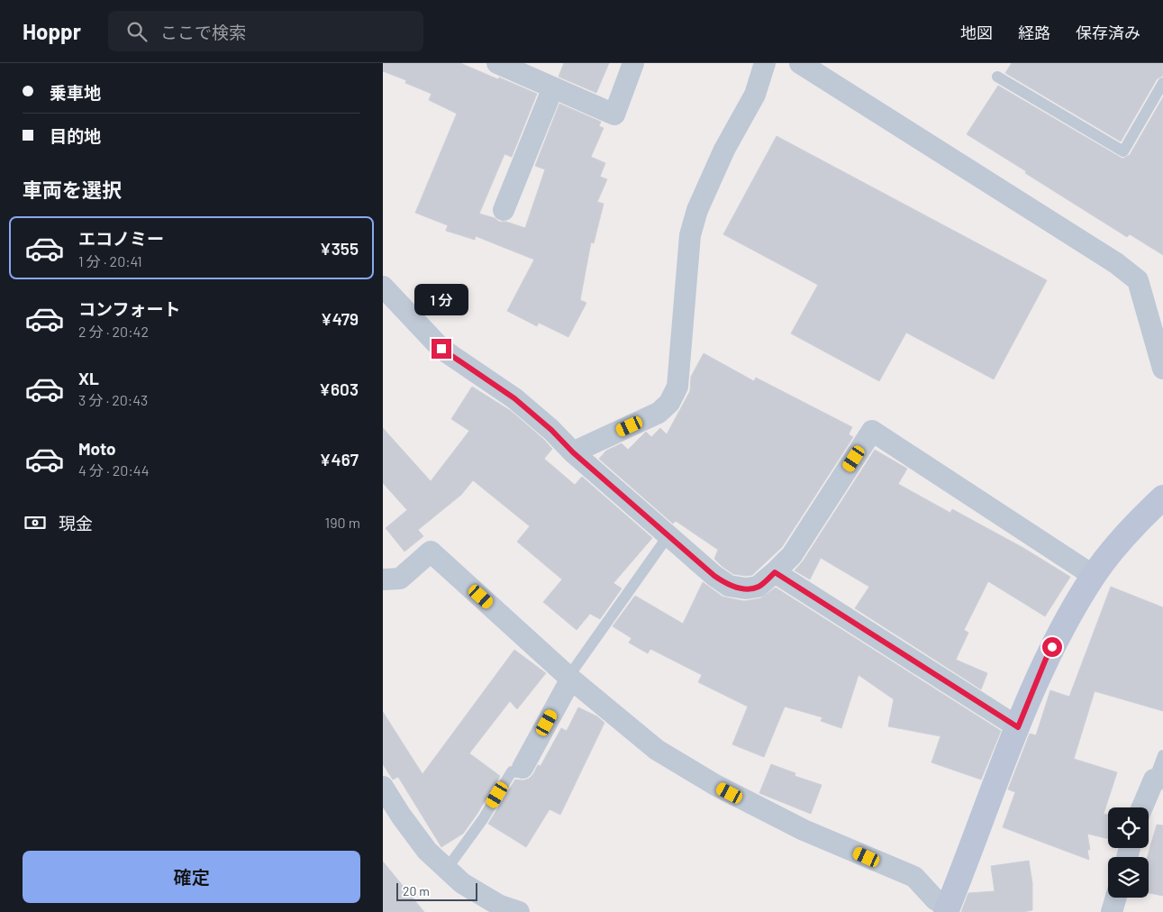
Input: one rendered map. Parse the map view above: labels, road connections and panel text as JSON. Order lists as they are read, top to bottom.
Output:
{
  "scale_bar": "20 m",
  "page": {
    "header": "Hoppr",
    "search": "ここで検索",
    "nav": ["地図", "経路", "保存済み"],
    "banner": ["乗車地", "目的地"],
    "heading": "車両を選択",
    "list": [
      {
        "name": "エコノミー",
        "note": "1 分 · 20:41",
        "value": "¥355"
      },
      {
        "name": "コンフォート",
        "note": "2 分 · 20:42",
        "value": "¥479"
      },
      {
        "name": "XL",
        "note": "3 分 · 20:43",
        "value": "¥603"
      },
      {
        "name": "Moto",
        "note": "4 分 · 20:44",
        "value": "¥467"
      }
    ],
    "bubble": "1 分",
    "pay": ["現金", "190 m"],
    "buttons": "確定",
    "scale": "20 m"
  }
}
